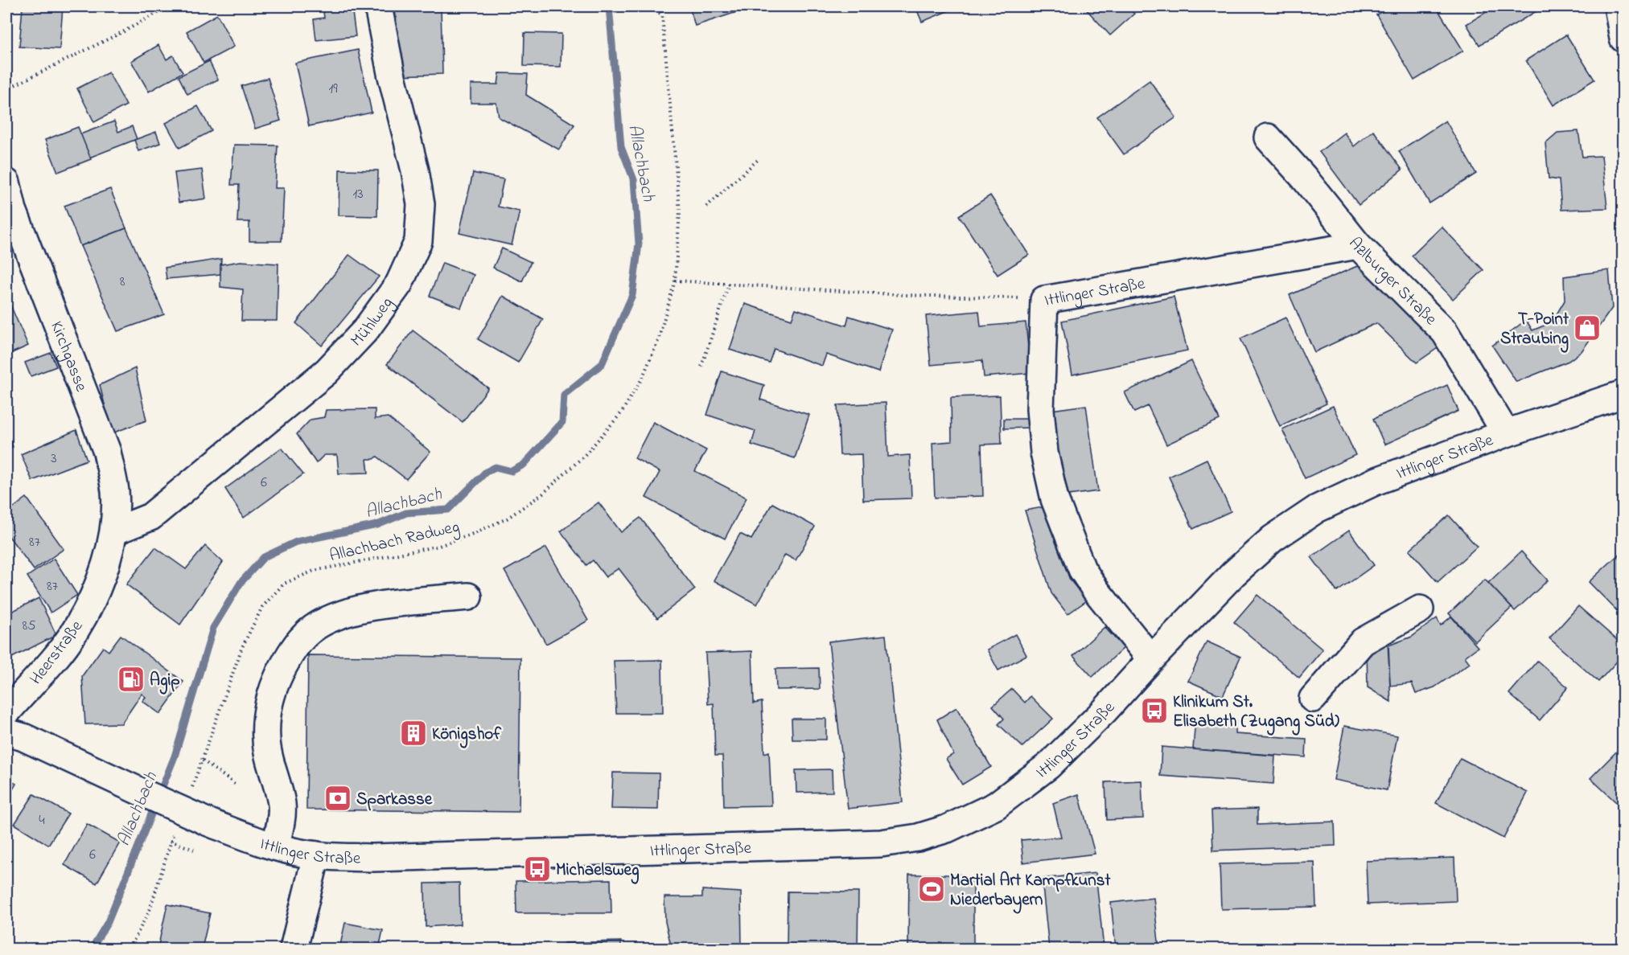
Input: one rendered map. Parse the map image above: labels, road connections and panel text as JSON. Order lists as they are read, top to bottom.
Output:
{
  "streets": {
    "street": [
      "Azlburger Straße",
      "Ittlinger Straße",
      "Mühlweg",
      "Kirchgasse",
      "Heerstraße"
    ],
    "path": ["Allachbach Radweg"]
  },
  "crossings": [
    ["Azlburger Straße", "Ittlinger Straße"],
    ["Mühlweg", "Kirchgasse"],
    ["Mühlweg", "Heerstraße"],
    ["Kirchgasse", "Heerstraße"]
  ],
  "water": ["Allachbach"],
  "places": {
    "shop": ["T-Point Straubing"],
    "fuel station": ["Agip"],
    "bus stop": ["Klinikum St. Elisabeth (Zugang Süd)", "Michaelsweg"],
    "building": ["Königshof"],
    "bank": ["Sparkasse"],
    "sports": ["Martial Art Kampfkunst Niederbayern"]
  },
  "house_numbers": [
    "19",
    "13",
    "8",
    "3",
    "6",
    "87",
    "87",
    "85",
    "4",
    "6"
  ]
}
